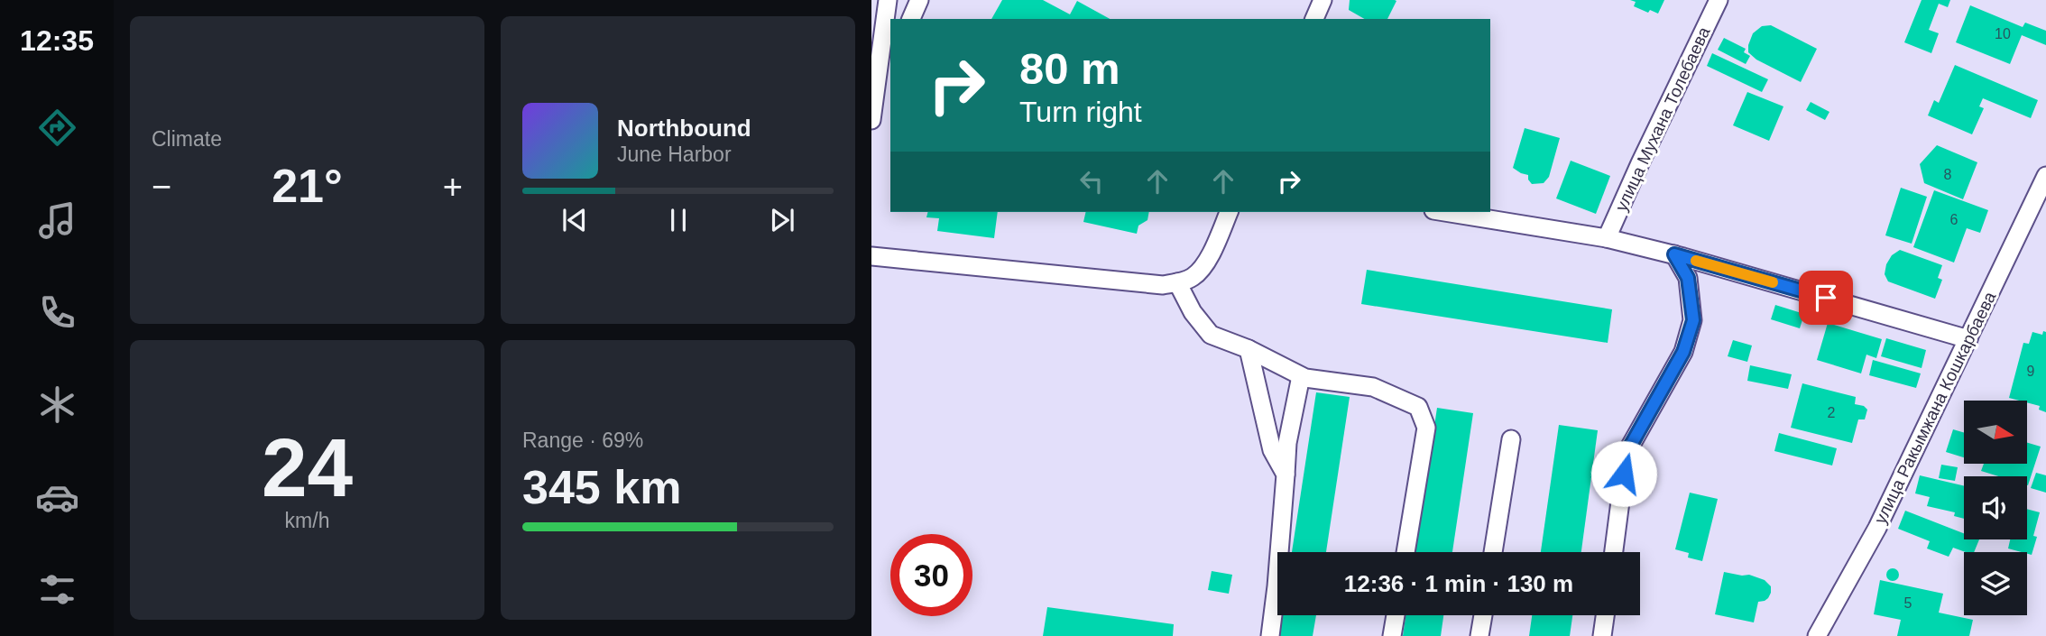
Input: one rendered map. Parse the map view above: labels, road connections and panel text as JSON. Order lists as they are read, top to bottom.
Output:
{
  "streets": {
    "street": ["улица Мухана Толебаева", "улица Ракымжана Кошкарбаева"]
  },
  "house_numbers": [
    "10",
    "8",
    "6",
    "9",
    "2",
    "5"
  ],
  "north": "right",
  "page": {
    "tabs": "12:35",
    "tile": [
      "Climate",
      ["24", "km/h"],
      ["Range · 69%", "345 km"]
    ],
    "turn": ["80 m", "Turn right"],
    "song": ["Northbound", "June Harbor"],
    "heat": ["−", "21°", "+"],
    "limit": "30",
    "trip": "12:36 · 1 min · 130 m"
  }
}
